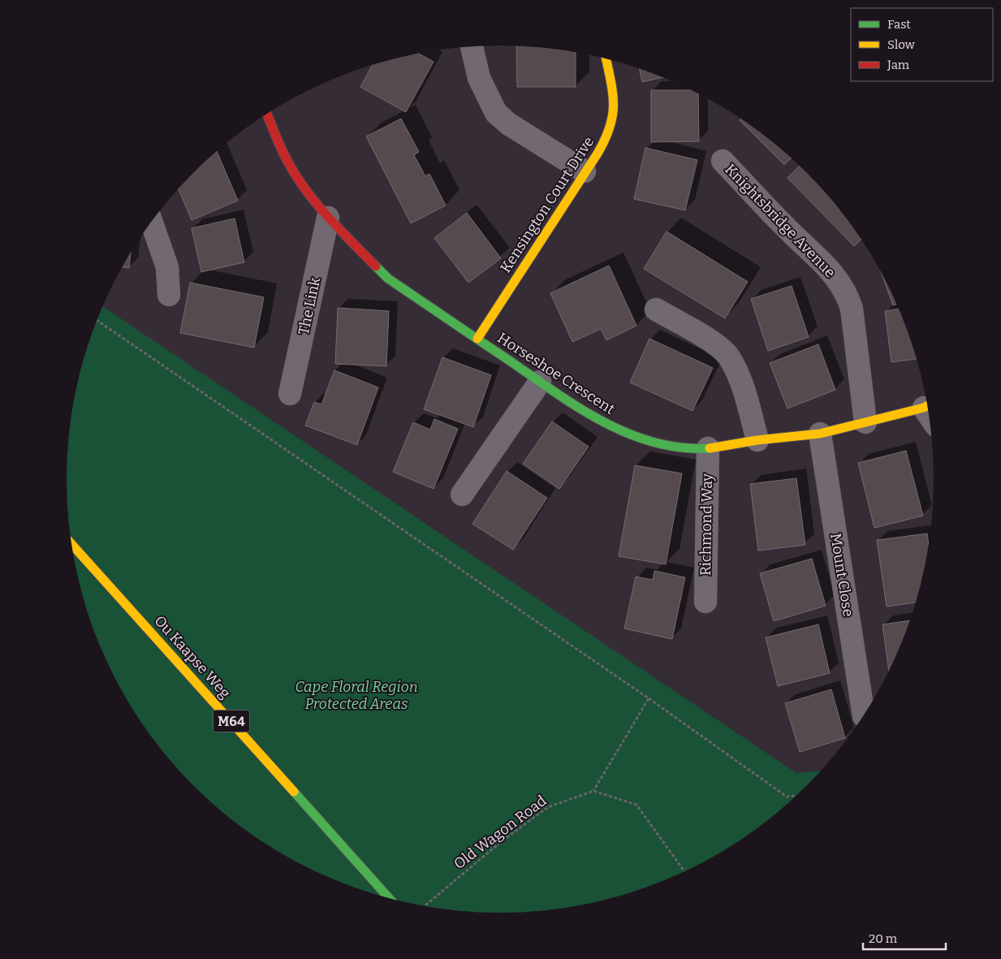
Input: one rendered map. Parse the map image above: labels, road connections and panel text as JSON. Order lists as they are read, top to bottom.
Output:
{
  "streets": {
    "street": [
      "Kensington Court Drive",
      "Knightsbridge Avenue",
      "The Link",
      "Horseshoe Crescent",
      "Richmond Way",
      "Mount Close",
      "Ou Kaapse Weg",
      "M64"
    ],
    "path": ["Old Wagon Road"]
  },
  "crossings": [
    ["Kensington Court Drive", "Horseshoe Crescent"],
    ["Knightsbridge Avenue", "Horseshoe Crescent"],
    ["The Link", "Horseshoe Crescent"],
    ["Horseshoe Crescent", "Richmond Way"],
    ["Horseshoe Crescent", "Mount Close"]
  ],
  "parks": ["Cape Floral Region Protected Areas"],
  "legend": ["Fast", "Slow", "Jam"],
  "scale_bar": "20 m"
}
